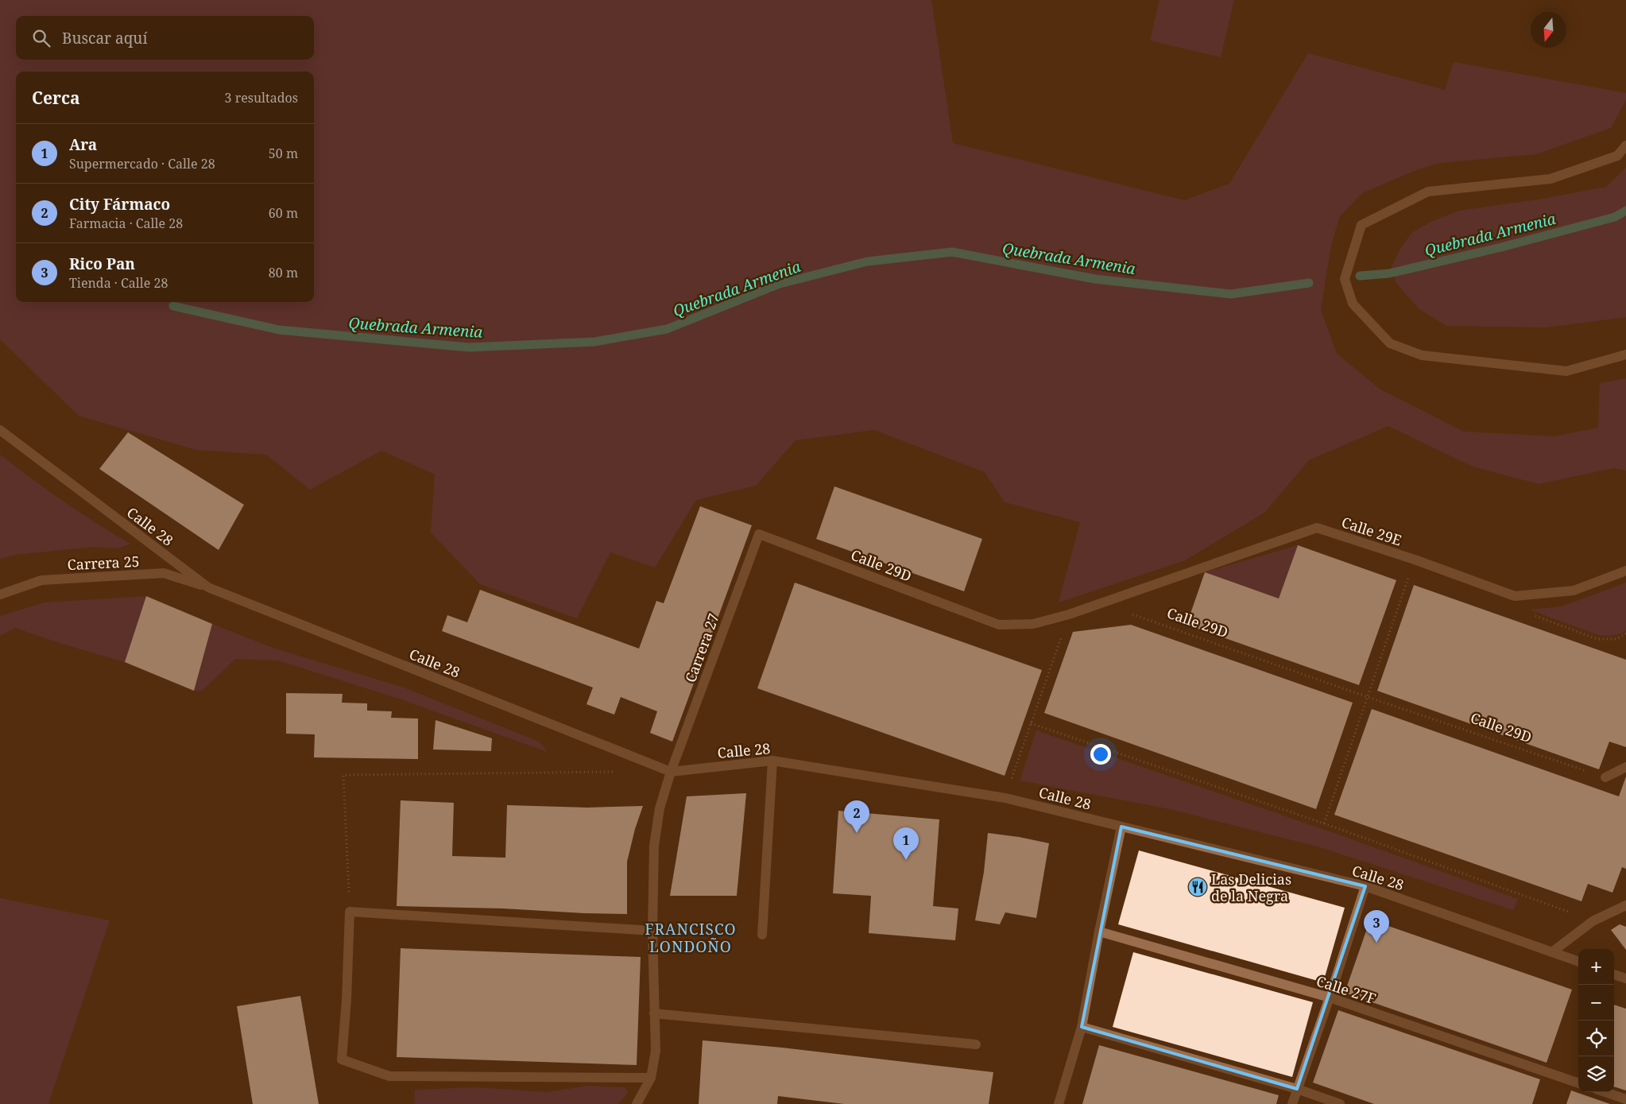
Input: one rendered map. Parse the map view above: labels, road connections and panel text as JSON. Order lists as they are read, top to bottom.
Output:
{
  "streets": {
    "street": [
      "Calle 28",
      "Calle 29E",
      "Carrera 25",
      "Calle 29D",
      "Carrera 27",
      "Calle 27F"
    ]
  },
  "crossings": [
    ["Calle 28", "Carrera 25"],
    ["Calle 28", "Carrera 27"],
    ["Calle 29E", "Calle 29D"],
    ["Calle 29D", "Carrera 27"]
  ],
  "districts": ["FRANCISCO LONDOÑO"],
  "water": ["Quebrada Armenia"],
  "places": {
    "restaurant": ["Las Delicias de la Negra"]
  },
  "north": "bottom",
  "page": {
    "search": "Buscar aquí",
    "heading": ["Cerca", "3 resultados"],
    "list": [
      {
        "mark": "1",
        "name": "Ara",
        "note": "Supermercado · Calle 28",
        "value": "50 m"
      },
      {
        "mark": "2",
        "name": "City Fármaco",
        "note": "Farmacia · Calle 28",
        "value": "60 m"
      },
      {
        "mark": "3",
        "name": "Rico Pan",
        "note": "Tienda · Calle 28",
        "value": "80 m"
      }
    ],
    "pins": ["2", "1", "3"],
    "map_buttons": ["+", "−"]
  }
}
